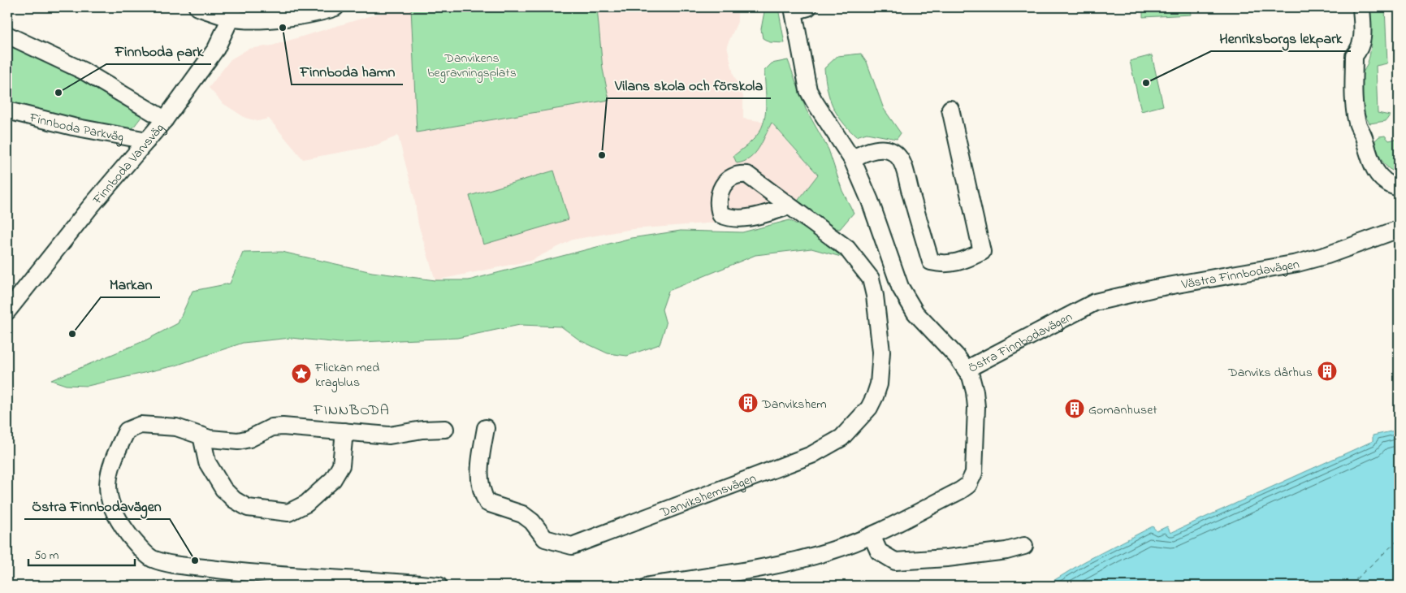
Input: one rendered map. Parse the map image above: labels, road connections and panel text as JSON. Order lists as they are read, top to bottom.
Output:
{
  "streets": {
    "street": [
      "Finnboda Parkväg",
      "Finnboda Varvsväg",
      "Västra Finnbodavägen",
      "Östra Finnbodavägen",
      "Danvikshemsvägen"
    ]
  },
  "crossings": [
    ["Finnboda Parkväg", "Finnboda Varvsväg"],
    ["Västra Finnbodavägen", "Östra Finnbodavägen"]
  ],
  "districts": ["FINNBODA"],
  "parks": ["Danvikens begravningsplats"],
  "places": {
    "other": [
      "Finnboda hamn",
      "Henriksborgs lekpark",
      "Finnboda park",
      "Vilans skola och förskola",
      "Markan",
      "Östra Finnbodavägen"
    ],
    "building": ["Danviks dårhus", "Danvikshem", "Gomanhuset"],
    "place": ["Flickan med kragblus"]
  },
  "scale_bar": "50 m"
}
